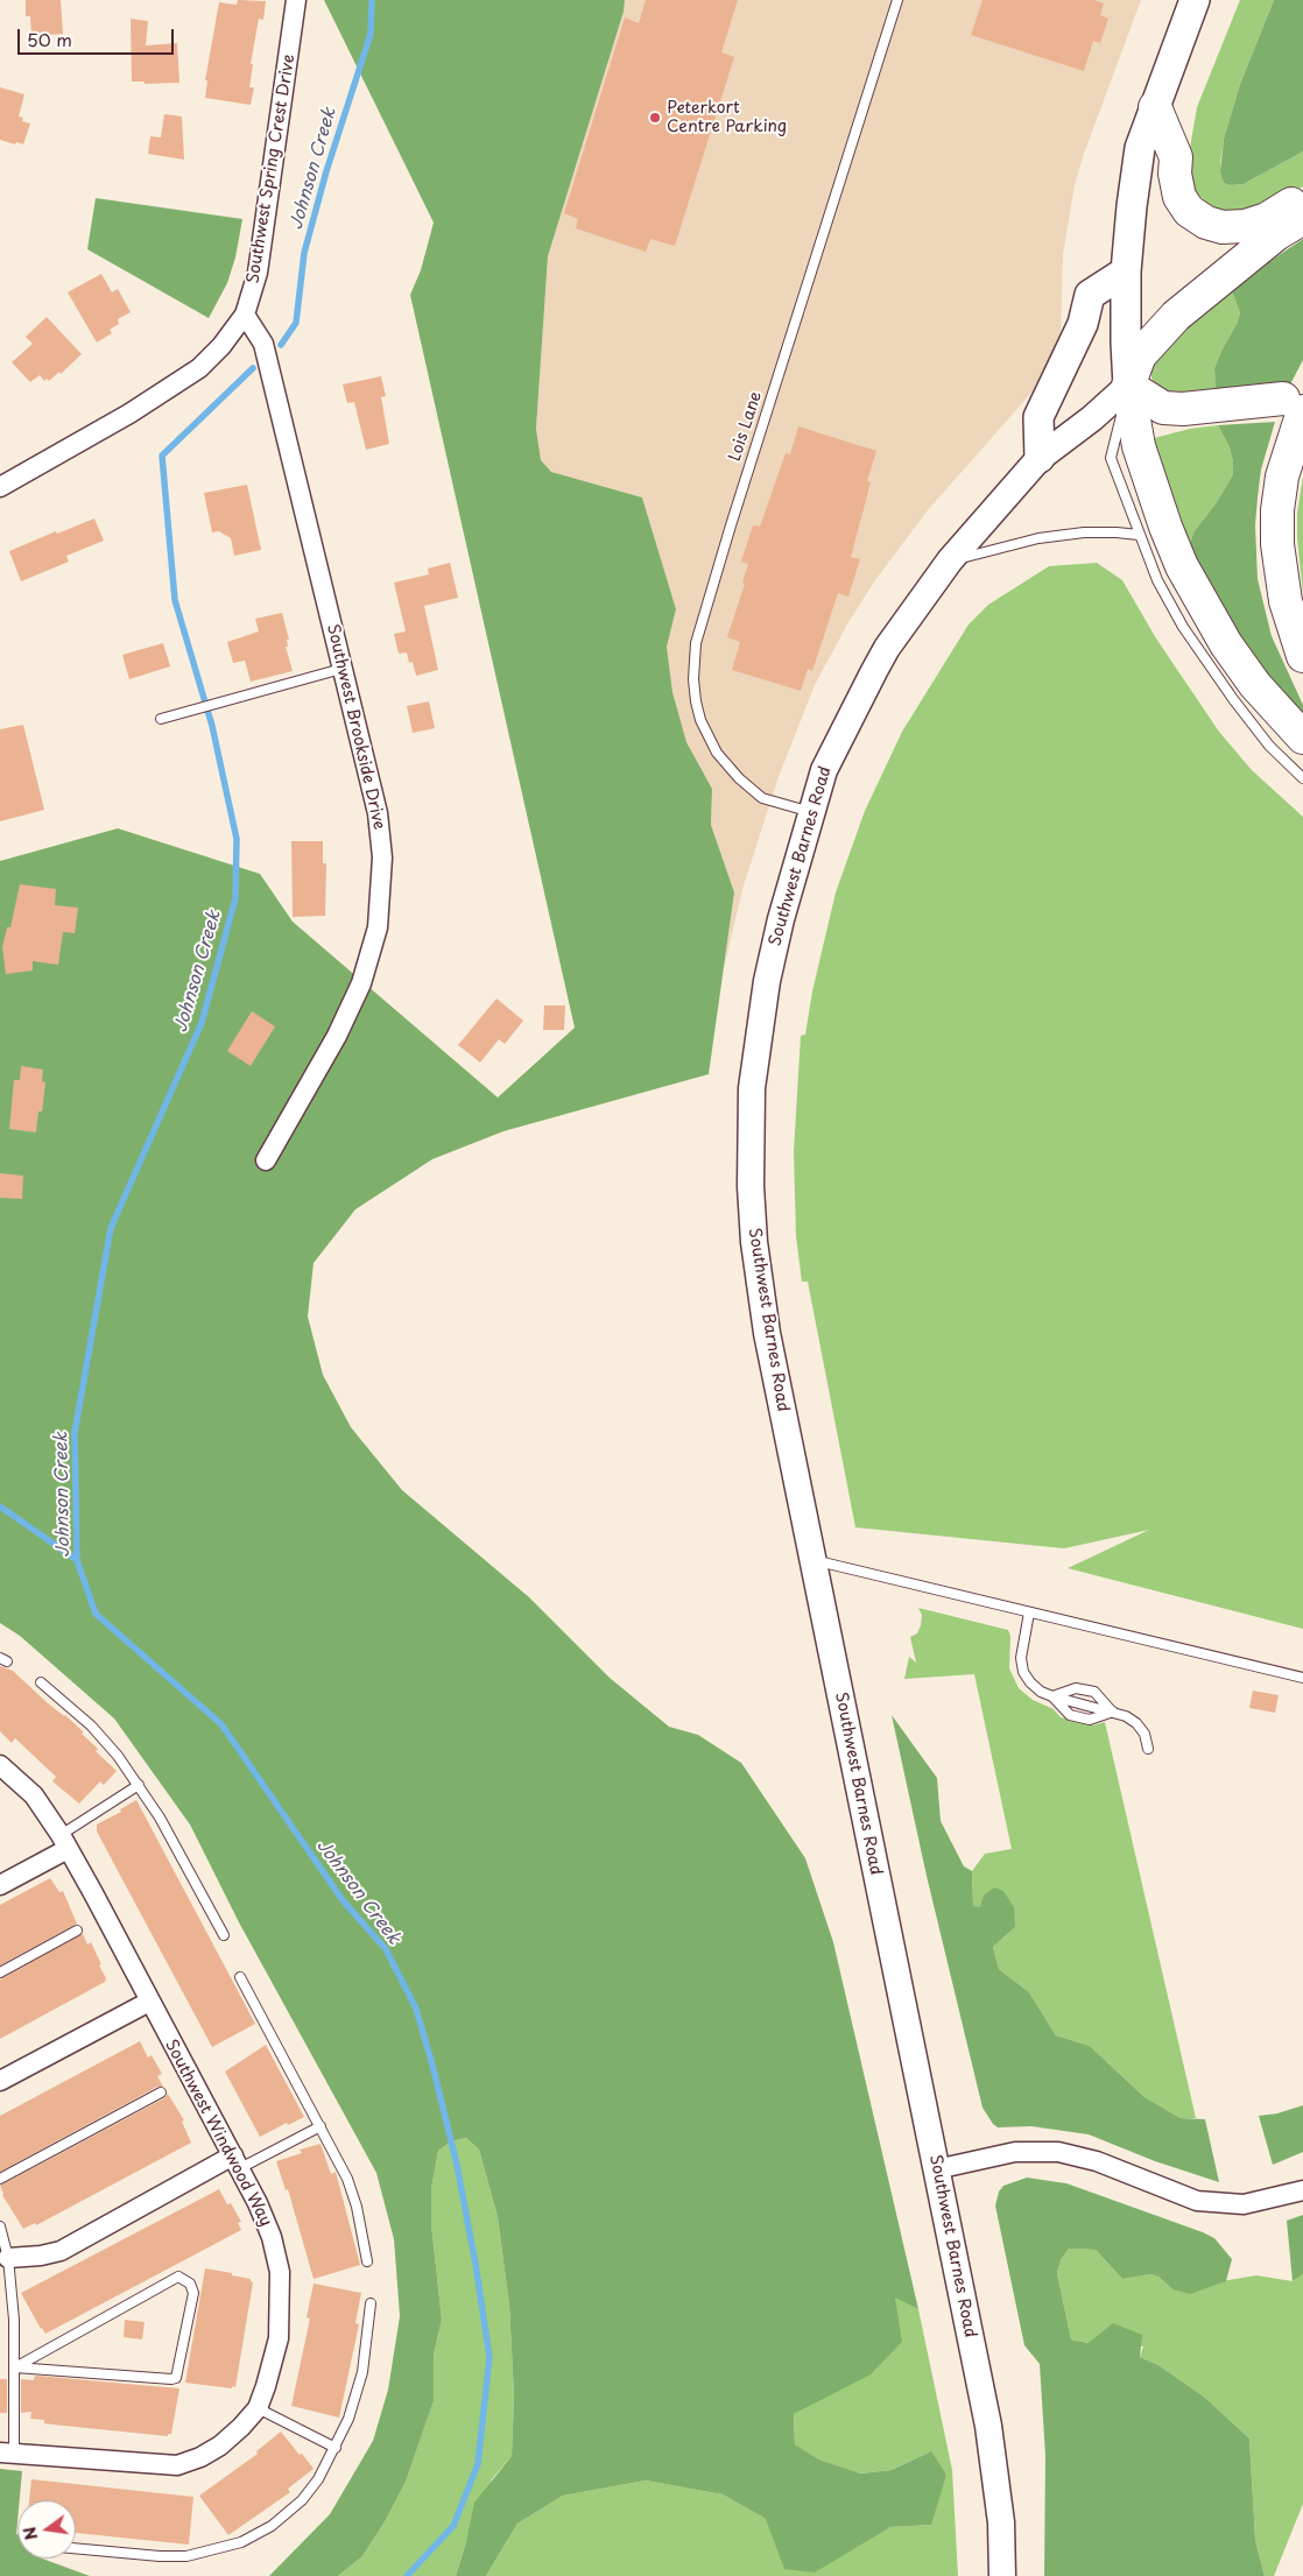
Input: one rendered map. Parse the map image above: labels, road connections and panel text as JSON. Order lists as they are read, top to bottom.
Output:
{
  "streets": {
    "main road": ["Southwest Barnes Road"],
    "street": ["Southwest Spring Crest Drive", "Southwest Brookside Drive", "Southwest Windwood Way"],
    "lane": ["Lois Lane"]
  },
  "crossings": [
    ["Southwest Spring Crest Drive", "Southwest Brookside Drive"],
    ["Lois Lane", "Southwest Barnes Road"]
  ],
  "water": ["Johnson Creek"],
  "places": ["Peterkort Centre Parking"],
  "scale_bar": "50 m",
  "north": "left"
}
